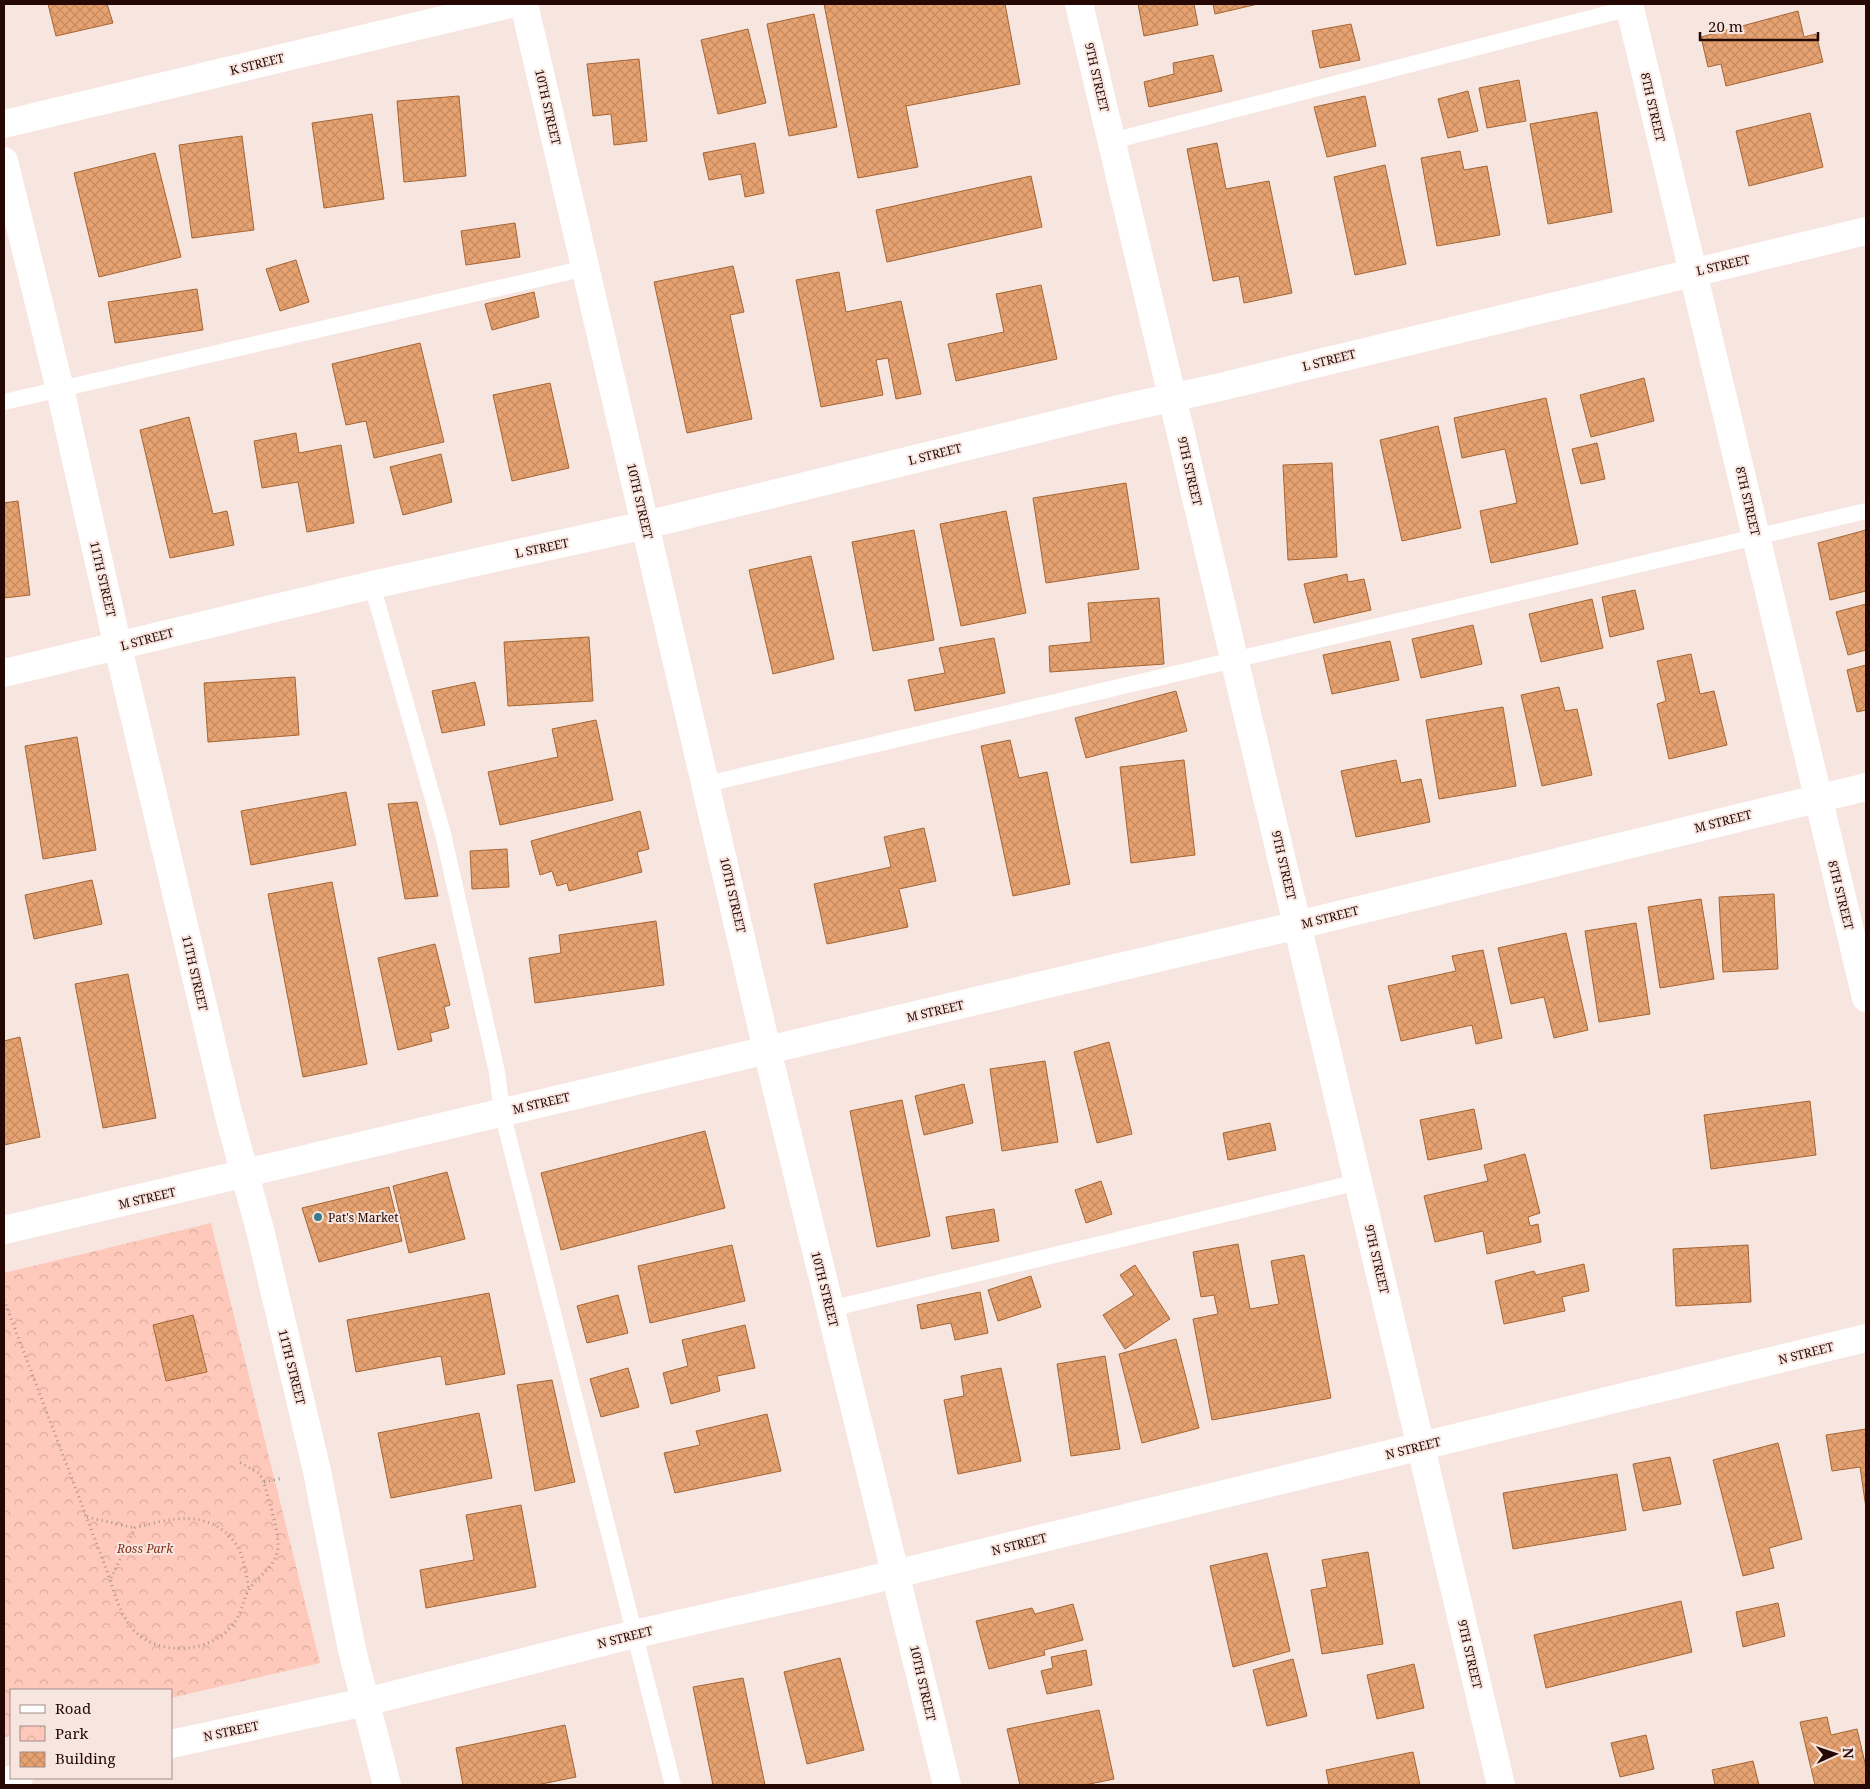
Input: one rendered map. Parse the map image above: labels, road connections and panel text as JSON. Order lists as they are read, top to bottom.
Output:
{
  "streets": {
    "street": [
      "K STREET",
      "9TH STREET",
      "10TH STREET",
      "8TH STREET",
      "L STREET",
      "11TH STREET",
      "M STREET",
      "N STREET"
    ]
  },
  "crossings": [
    ["9TH STREET", "L STREET"],
    ["9TH STREET", "M STREET"],
    ["9TH STREET", "N STREET"],
    ["10TH STREET", "L STREET"],
    ["10TH STREET", "M STREET"],
    ["10TH STREET", "N STREET"],
    ["8TH STREET", "L STREET"],
    ["8TH STREET", "M STREET"],
    ["L STREET", "11TH STREET"],
    ["11TH STREET", "M STREET"],
    ["11TH STREET", "N STREET"]
  ],
  "parks": ["Ross Park"],
  "places": ["Pat's Market"],
  "legend": ["Road", "Park", "Building"],
  "scale_bar": "20 m",
  "north": "right"
}
